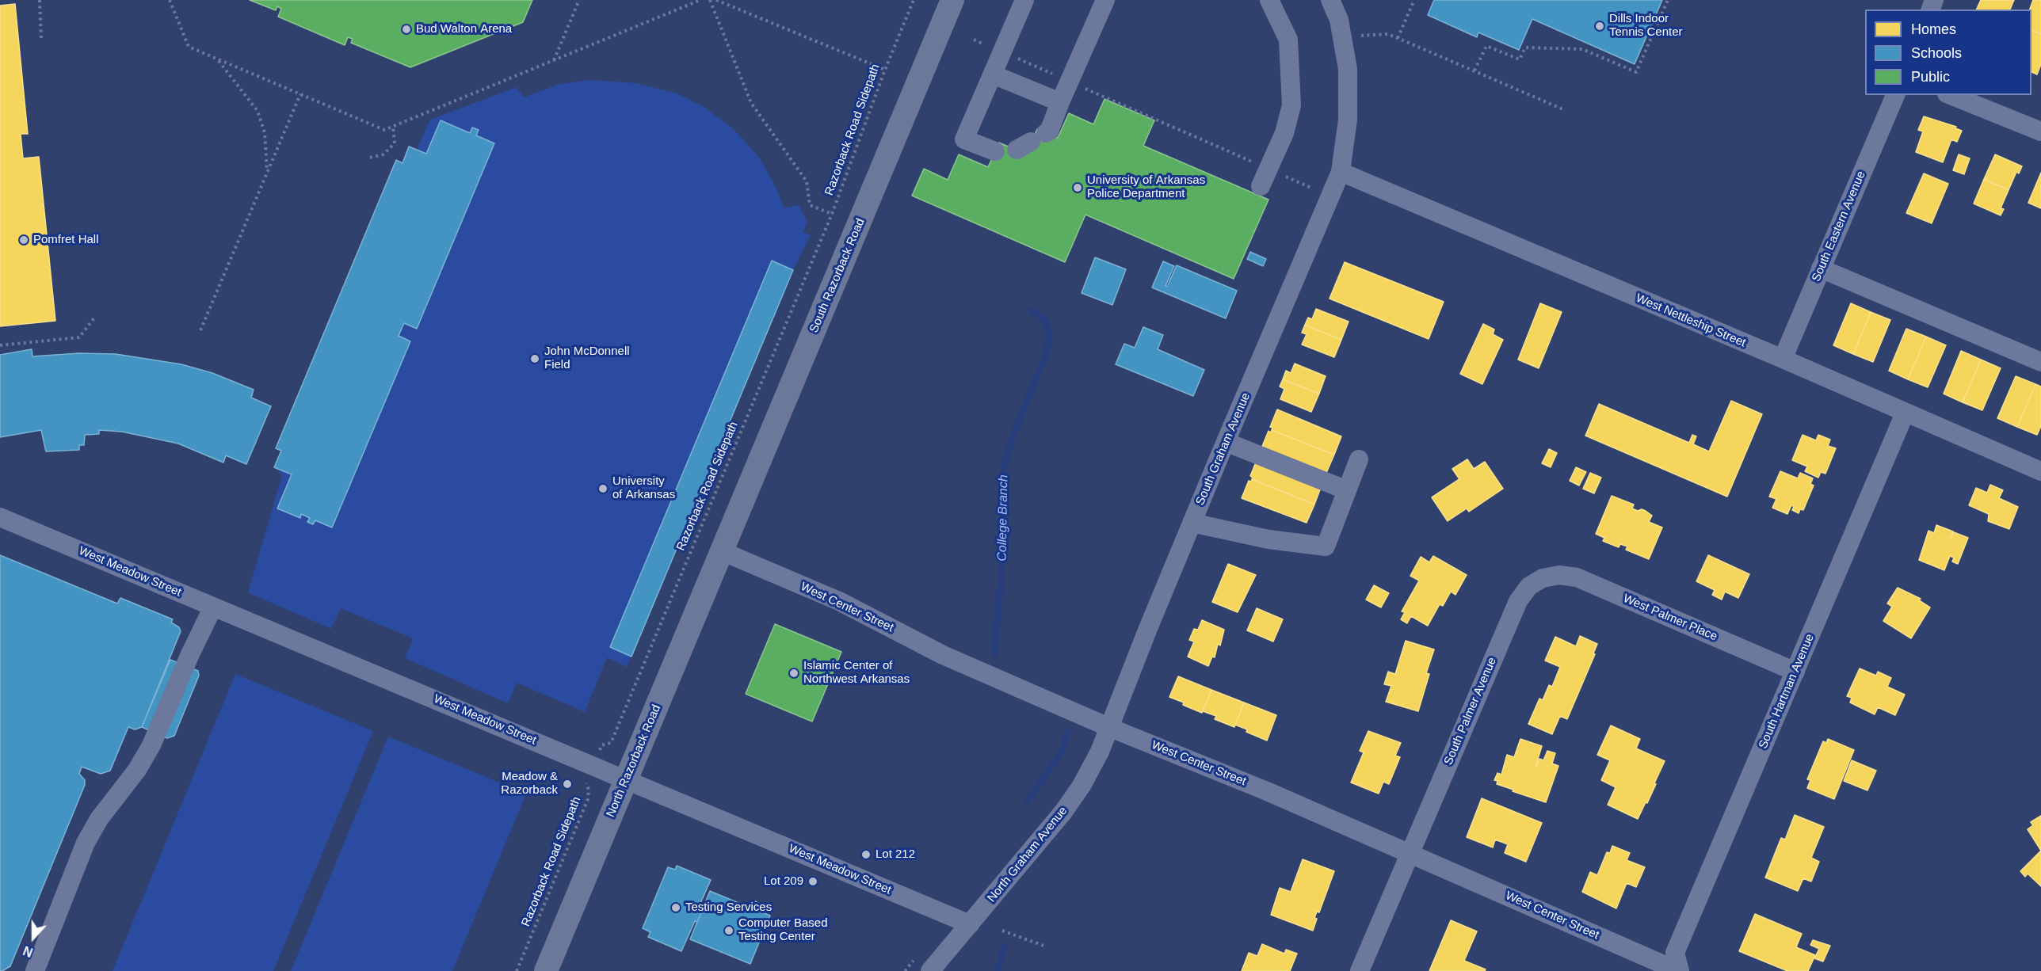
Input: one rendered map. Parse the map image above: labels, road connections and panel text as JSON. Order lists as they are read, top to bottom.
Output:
{
  "streets": {
    "main road": ["South Razorback Road", "North Razorback Road"],
    "street": [
      "South Eastern Avenue",
      "West Nettleship Street",
      "South Graham Avenue",
      "West Meadow Street",
      "West Center Street",
      "West Palmer Place",
      "South Hartman Avenue",
      "South Palmer Avenue",
      "North Graham Avenue"
    ],
    "path": ["Razorback Road Sidepath"]
  },
  "crossings": [
    ["Razorback Road Sidepath", "West Meadow Street"],
    ["South Eastern Avenue", "West Nettleship Street"],
    ["South Razorback Road", "West Center Street"],
    ["South Razorback Road", "North Razorback Road"],
    ["West Nettleship Street", "South Graham Avenue"],
    ["West Nettleship Street", "South Hartman Avenue"],
    ["South Graham Avenue", "West Center Street"],
    ["South Graham Avenue", "North Graham Avenue"],
    ["West Meadow Street", "North Razorback Road"],
    ["West Meadow Street", "North Graham Avenue"],
    ["West Center Street", "South Hartman Avenue"],
    ["West Center Street", "South Palmer Avenue"],
    ["West Center Street", "North Razorback Road"],
    ["West Center Street", "North Graham Avenue"],
    ["West Palmer Place", "South Hartman Avenue"],
    ["West Palmer Place", "South Palmer Avenue"]
  ],
  "water": ["College Branch"],
  "places": [
    "Dills Indoor Tennis Center",
    "Bud Walton Arena",
    "University of Arkansas Police Department",
    "Pomfret Hall",
    "John McDonnell Field",
    "University of Arkansas",
    "Islamic Center of Northwest Arkansas",
    "Meadow & Razorback",
    "Lot 212",
    "Lot 209",
    "Testing Services",
    "Computer Based Testing Center"
  ],
  "legend": ["Homes", "Schools", "Public"],
  "north": "bottom"
}
